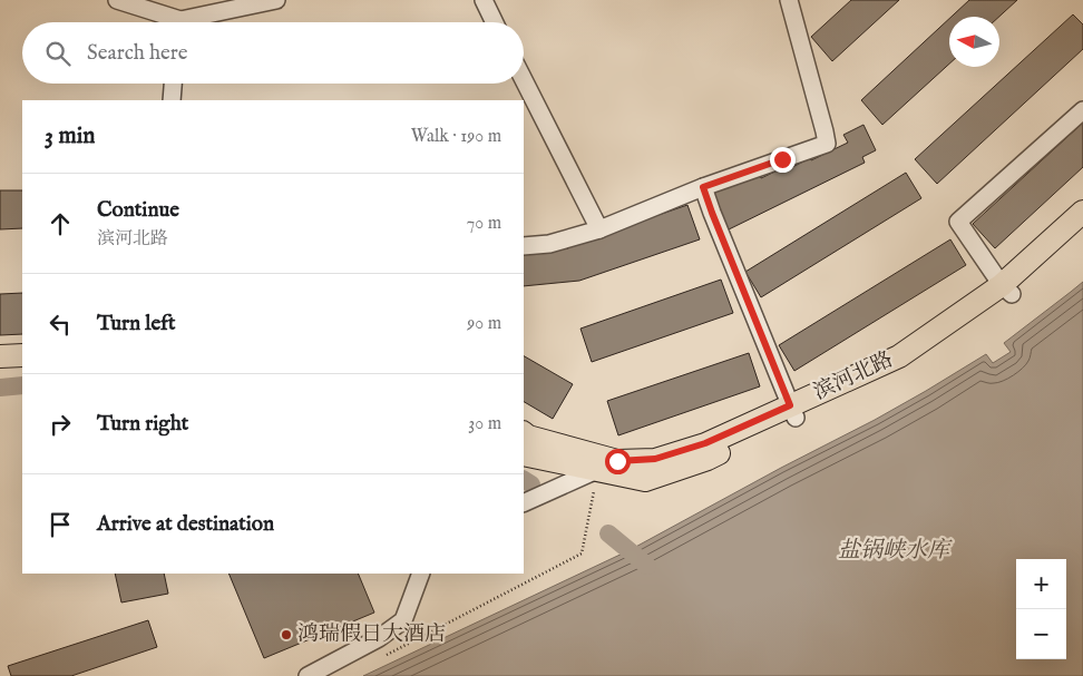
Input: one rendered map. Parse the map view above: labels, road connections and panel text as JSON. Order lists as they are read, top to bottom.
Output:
{
  "streets": {
    "main road": ["滨河北路"]
  },
  "water": ["盐锅峡水库"],
  "places": ["鸿瑞假日大酒店"],
  "north": "left",
  "page": {
    "search": "Search here",
    "heading": ["3 min", "Walk · 190 m"],
    "list": [
      ["Continue", "滨河北路", "70 m"],
      ["Turn left", "90 m"],
      ["Turn right", "30 m"],
      "Arrive at destination"
    ],
    "map_buttons": ["+", "−"]
  }
}
